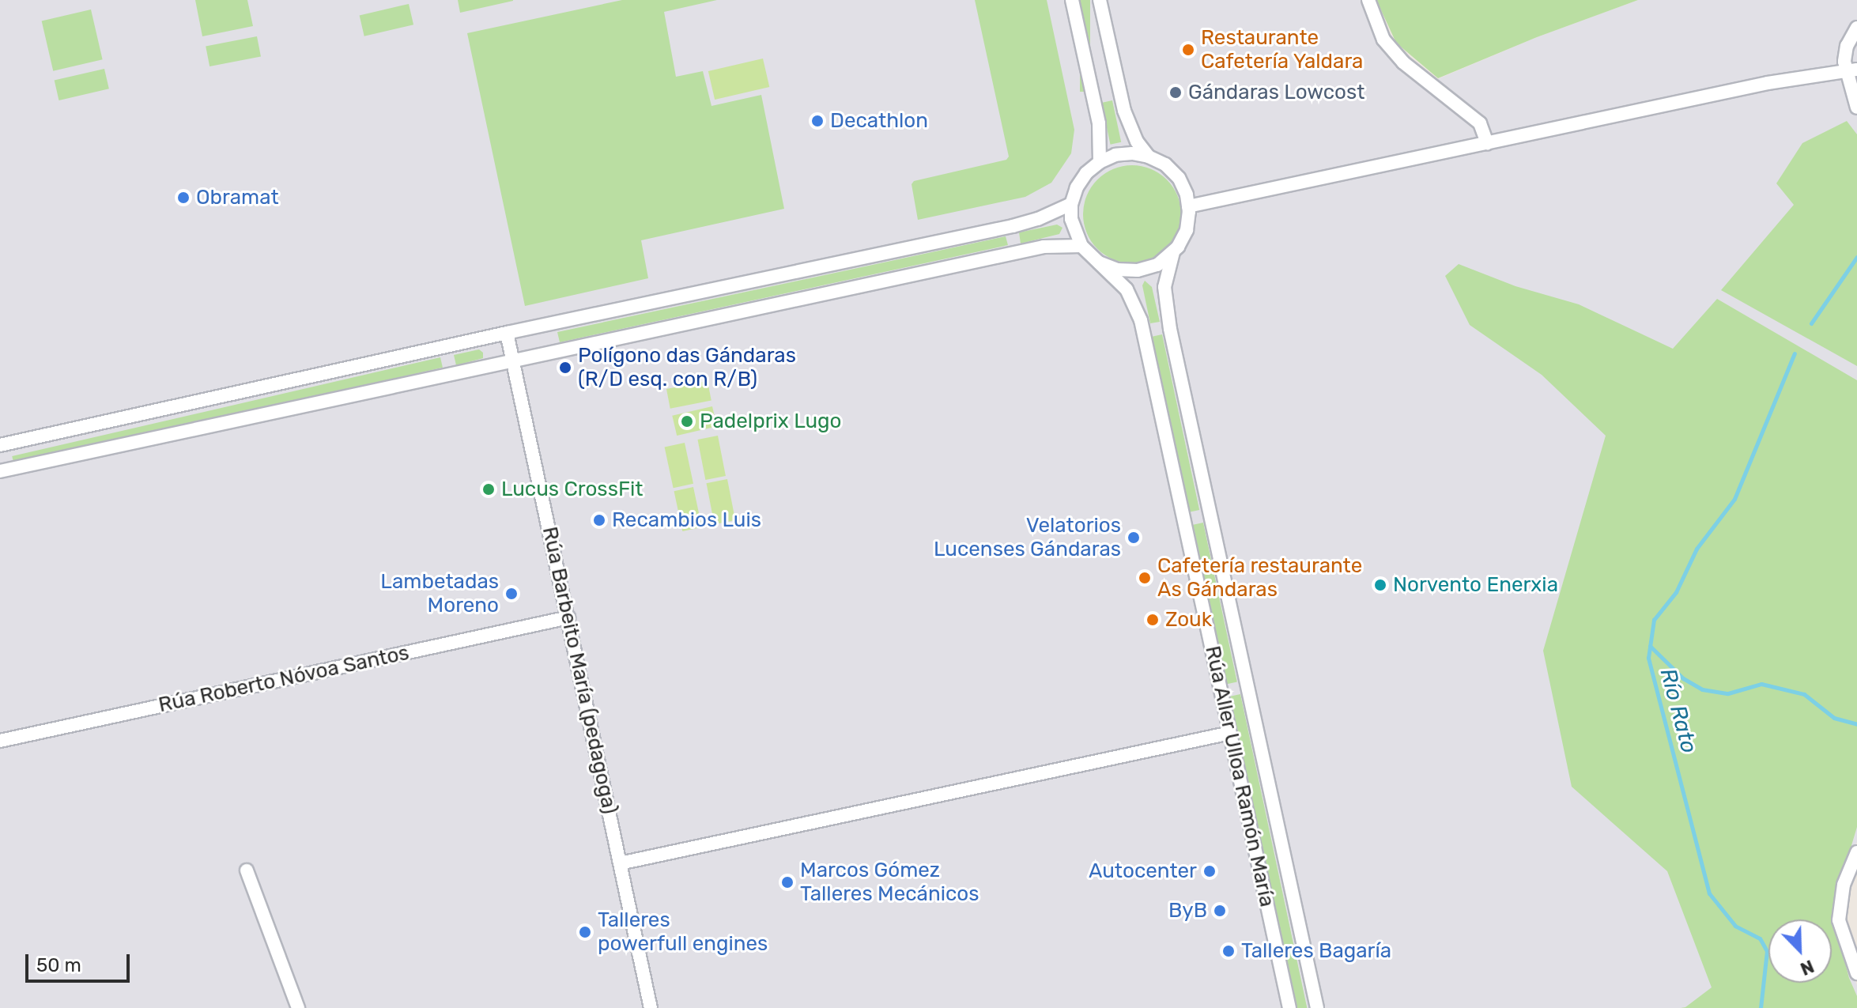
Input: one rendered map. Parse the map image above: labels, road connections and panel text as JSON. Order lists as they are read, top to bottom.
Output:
{
  "streets": {
    "street": ["Rúa Barbeito María (pedagoga)", "Rúa Roberto Nóvoa Santos", "Rúa Aller Ulloa Ramón María"]
  },
  "crossings": [
    ["Rúa Barbeito María (pedagoga)", "Rúa Roberto Nóvoa Santos"]
  ],
  "water": ["Río Rato"],
  "places": [
    "Restaurante Cafetería Yaldara",
    "Gándaras Lowcost",
    "Decathlon",
    "Obramat",
    "Polígono das Gándaras (R/D esq. con R/B)",
    "Padelprix Lugo",
    "Lucus CrossFit",
    "Recambios Luis",
    "Velatorios Lucenses Gándaras",
    "Cafetería restaurante As Gándaras",
    "Norvento Enerxia",
    "Lambetadas Moreno",
    "Zouk",
    "Autocenter",
    "Marcos Gómez Talleres Mecánicos",
    "ByB",
    "Talleres powerfull engines",
    "Talleres Bagaría"
  ],
  "scale_bar": "50 m",
  "north": "bottom right"
}
